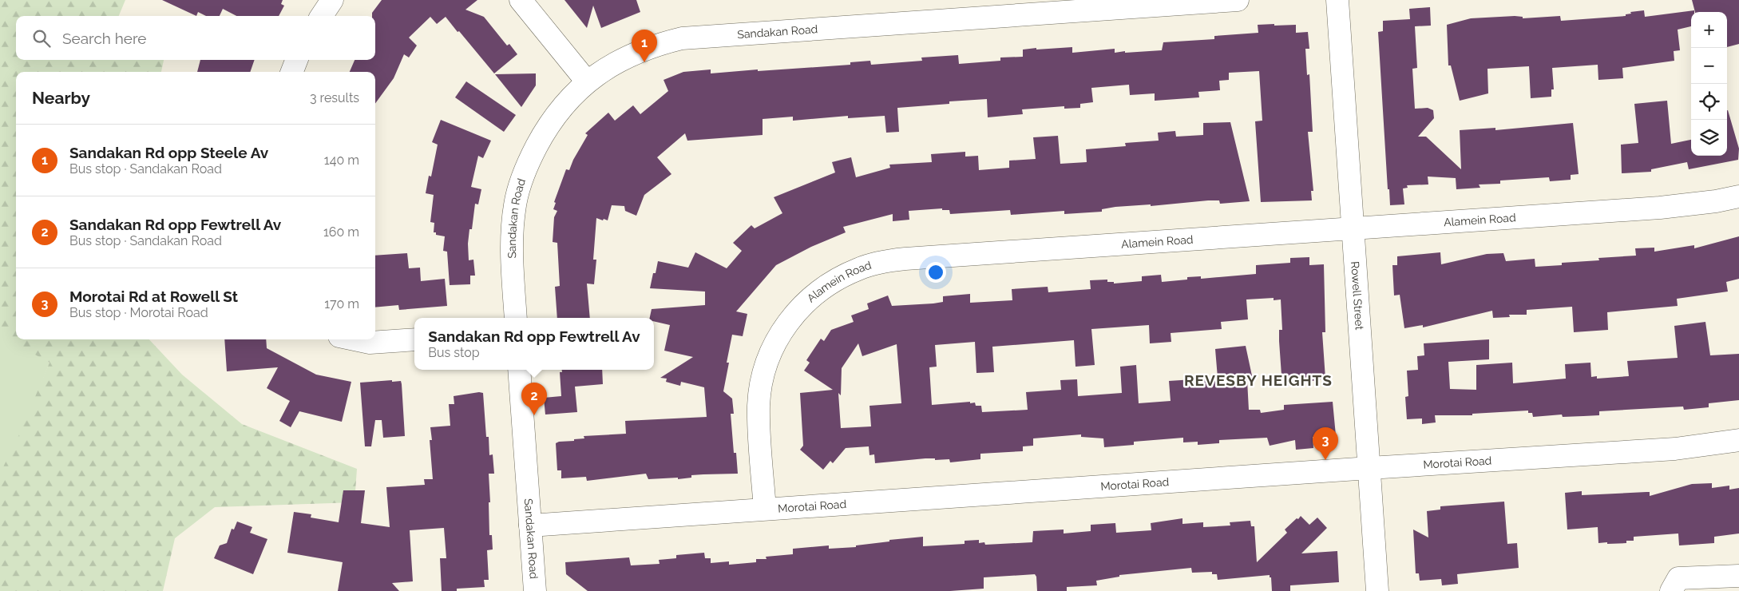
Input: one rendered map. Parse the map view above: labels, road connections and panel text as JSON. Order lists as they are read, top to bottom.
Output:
{
  "streets": {
    "street": [
      "Sandakan Road",
      "Alamein Road",
      "Rowell Street",
      "Morotai Road"
    ]
  },
  "crossings": [
    ["Sandakan Road", "Morotai Road"],
    ["Alamein Road", "Rowell Street"],
    ["Alamein Road", "Morotai Road"],
    ["Rowell Street", "Morotai Road"]
  ],
  "districts": ["REVESBY HEIGHTS"],
  "page": {
    "map_buttons": ["+", "−"],
    "search": "Search here",
    "pins": ["1", "2", "3"],
    "heading": ["Nearby", "3 results"],
    "list": [
      {
        "mark": "1",
        "name": "Sandakan Rd opp Steele Av",
        "note": "Bus stop · Sandakan Road",
        "value": "140 m"
      },
      {
        "mark": "2",
        "name": "Sandakan Rd opp Fewtrell Av",
        "note": "Bus stop · Sandakan Road",
        "value": "160 m"
      },
      {
        "mark": "3",
        "name": "Morotai Rd at Rowell St",
        "note": "Bus stop · Morotai Road",
        "value": "170 m"
      }
    ],
    "popup": ["Sandakan Rd opp Fewtrell Av", "Bus stop"]
  }
}
